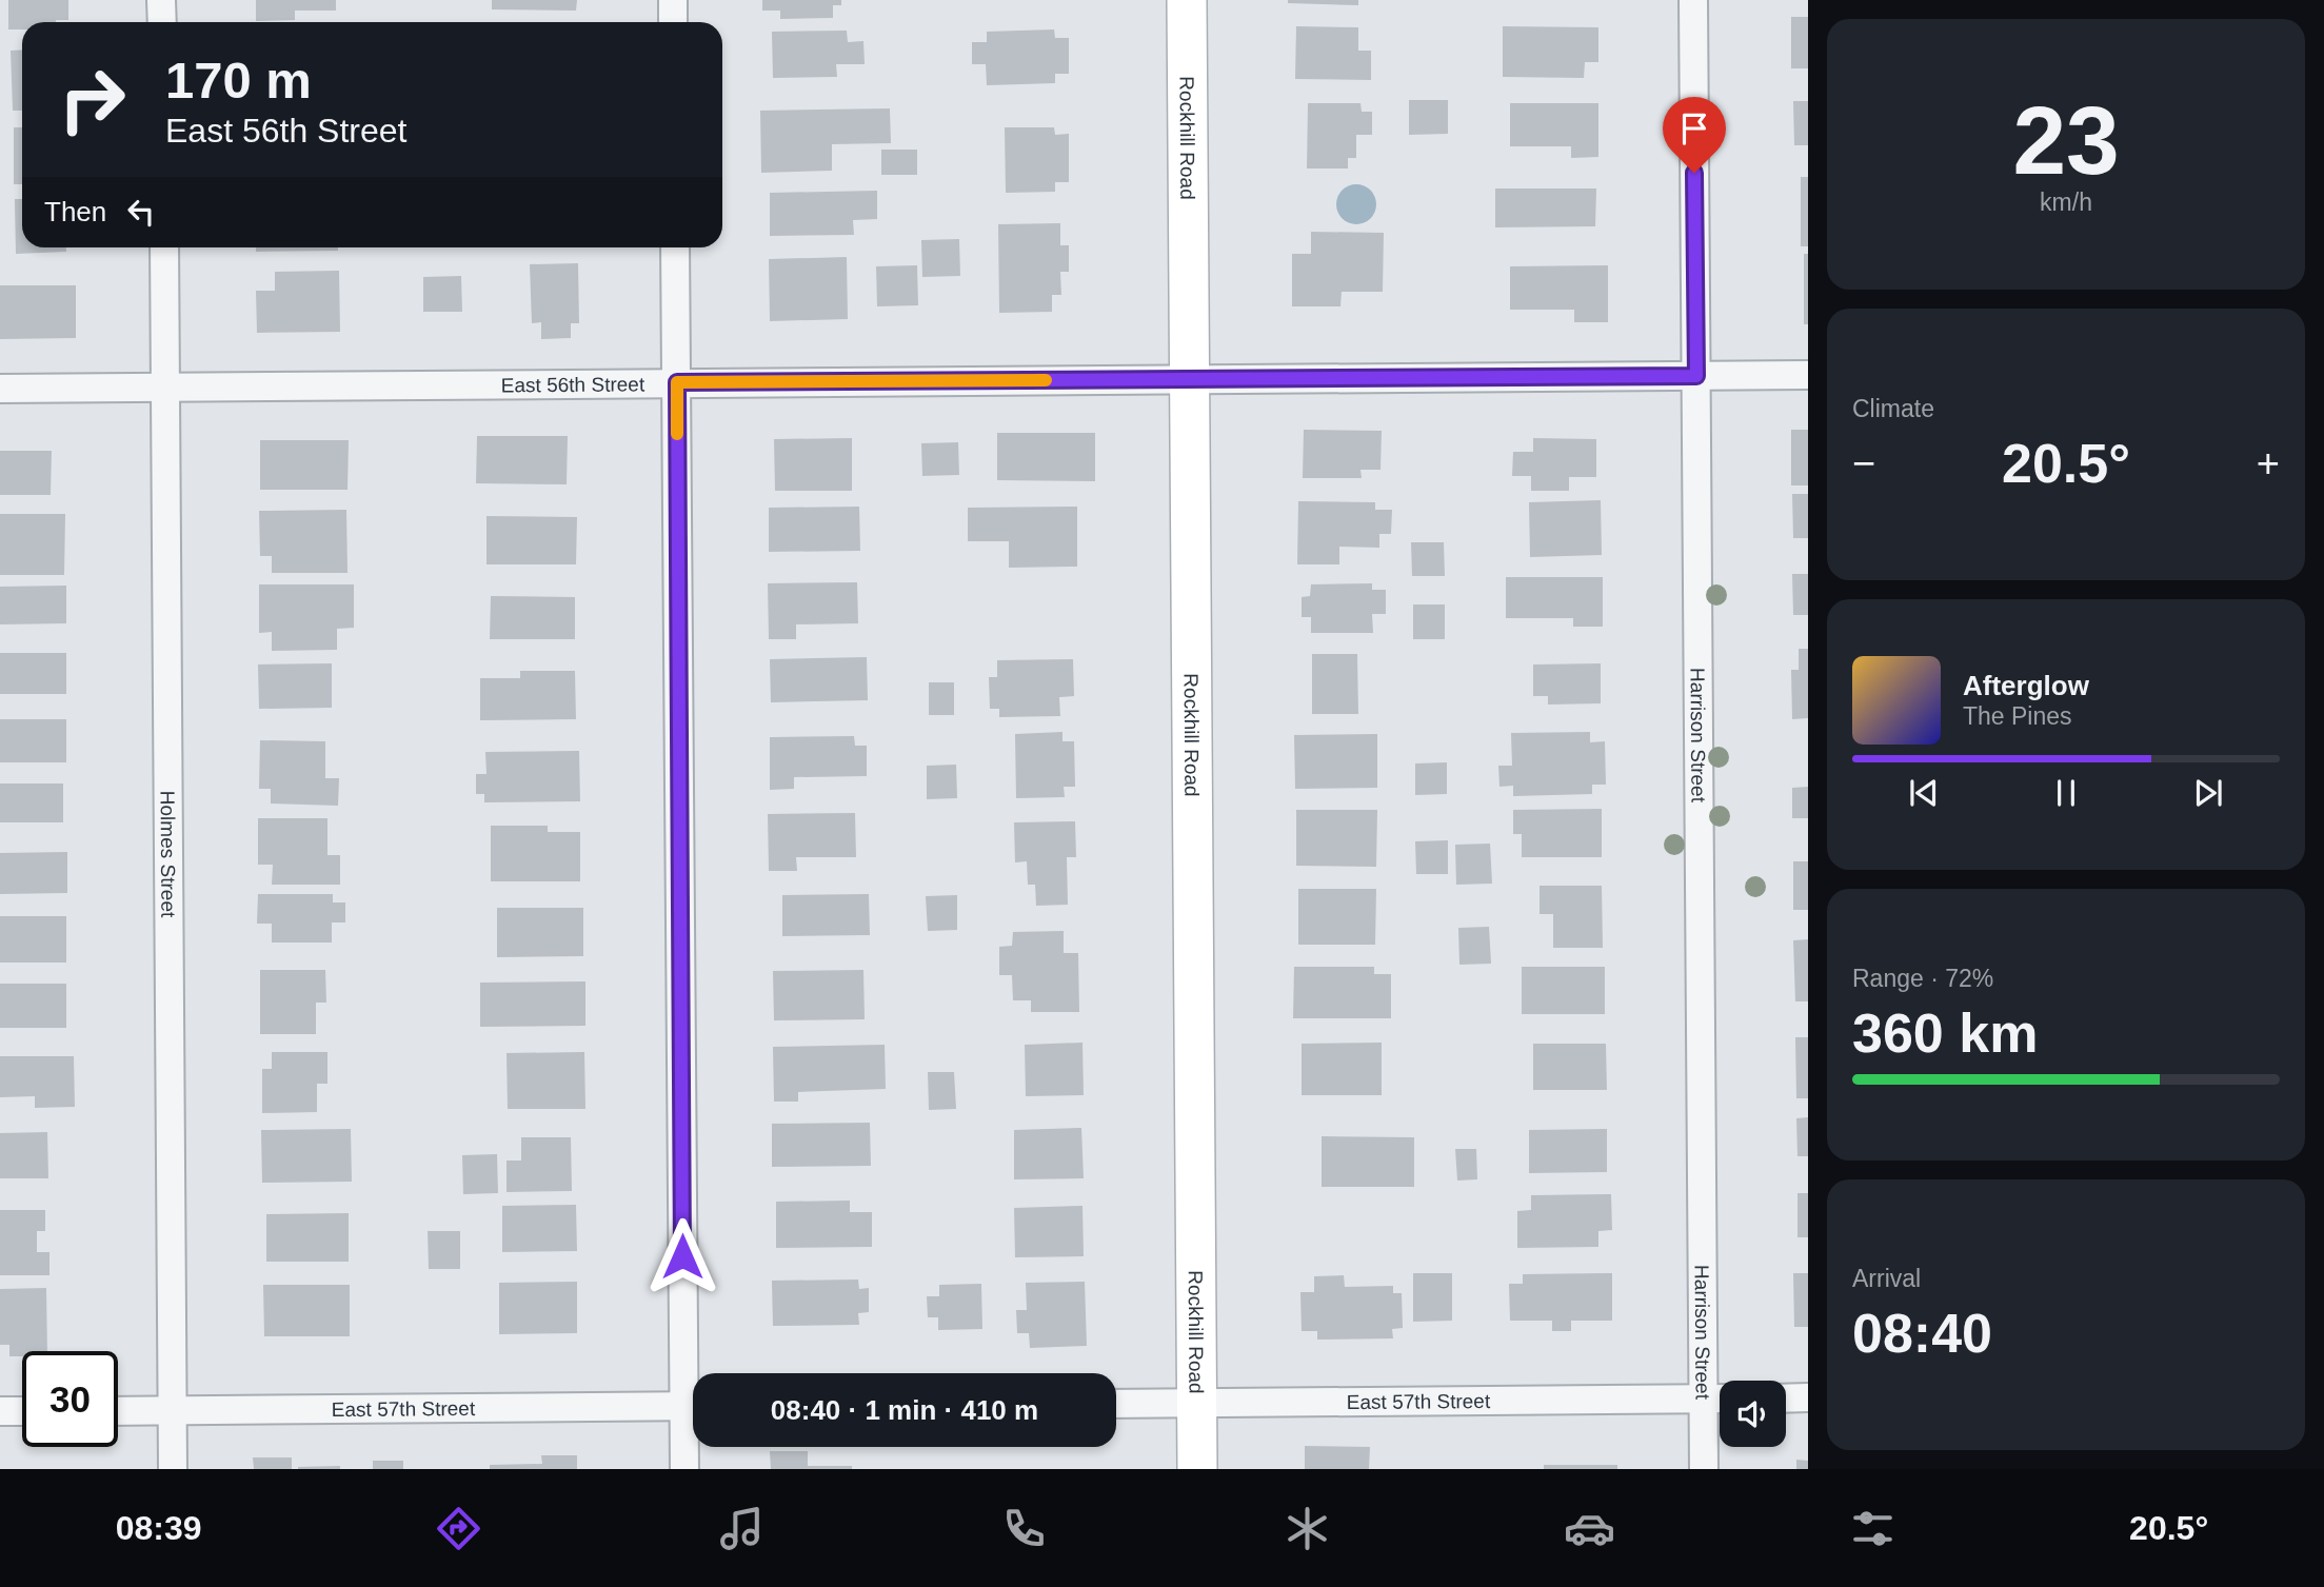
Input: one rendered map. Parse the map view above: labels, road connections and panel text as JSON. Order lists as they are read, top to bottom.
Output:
{
  "streets": {
    "main road": ["Rockhill Road"],
    "street": [
      "East 56th Street",
      "Harrison Street",
      "Holmes Street",
      "East 57th Street"
    ]
  },
  "crossings": [
    ["Rockhill Road", "East 56th Street"],
    ["Rockhill Road", "East 57th Street"],
    ["East 56th Street", "Harrison Street"],
    ["East 56th Street", "Holmes Street"],
    ["Harrison Street", "East 57th Street"],
    ["Holmes Street", "East 57th Street"]
  ],
  "page": {
    "tile": [
      ["23", "km/h"],
      "Climate",
      ["Range · 72%", "360 km"],
      ["Arrival", "08:40"]
    ],
    "turn": ["170 m", "East 56th Street"],
    "then": "Then",
    "heat": ["−", "20.5°", "+"],
    "song": ["Afterglow", "The Pines"],
    "limit": "30",
    "trip": "08:40 · 1 min · 410 m",
    "tabs": ["08:39", "20.5°"]
  }
}
